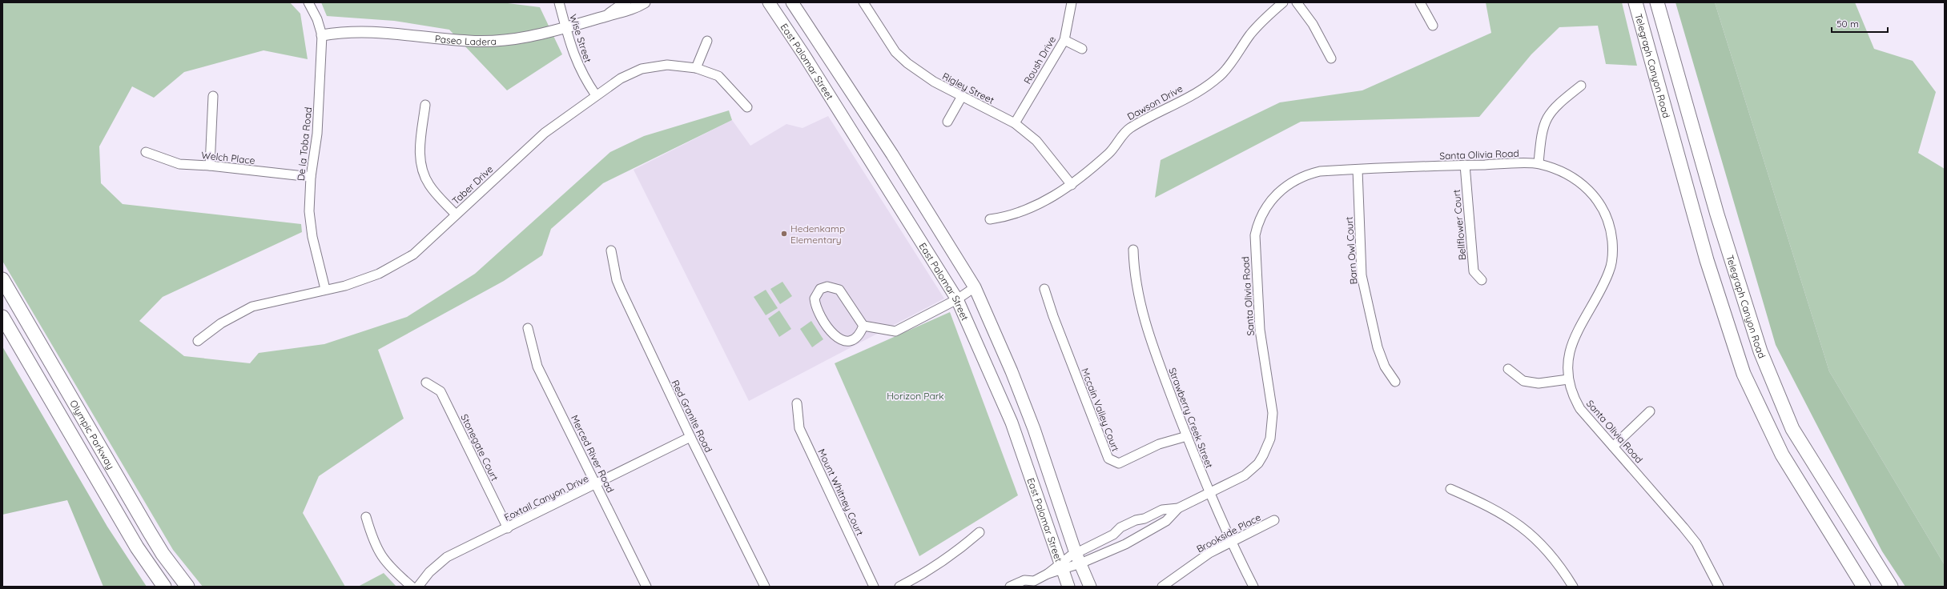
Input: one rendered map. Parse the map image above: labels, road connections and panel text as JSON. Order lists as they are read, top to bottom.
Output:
{
  "streets": {
    "main road": ["East Palomar Street", "Telegraph Canyon Road", "Olympic Parkway"],
    "street": [
      "Wise Street",
      "Paseo Ladera",
      "Roush Drive",
      "Rigley Street",
      "Dawson Drive",
      "De la Toba Road",
      "Santa Olivia Road",
      "Welch Place",
      "Taber Drive",
      "Bellflower Court",
      "Barn Owl Court",
      "Mccain Valley Court",
      "Red Granite Road",
      "Strawberry Creek Street",
      "Stonegate Court",
      "Merced River Road",
      "Mount Whitney Court",
      "Foxtail Canyon Drive",
      "Brookside Place"
    ]
  },
  "crossings": [
    ["Wise Street", "Paseo Ladera"],
    ["Wise Street", "Taber Drive"],
    ["Paseo Ladera", "De la Toba Road"],
    ["Roush Drive", "Rigley Street"],
    ["East Palomar Street", "Santa Olivia Road"],
    ["Rigley Street", "Dawson Drive"],
    ["De la Toba Road", "Welch Place"],
    ["De la Toba Road", "Taber Drive"],
    ["Santa Olivia Road", "Bellflower Court"],
    ["Santa Olivia Road", "Barn Owl Court"],
    ["Santa Olivia Road", "Strawberry Creek Street"],
    ["Mccain Valley Court", "Strawberry Creek Street"],
    ["Red Granite Road", "Foxtail Canyon Drive"],
    ["Strawberry Creek Street", "Brookside Place"],
    ["Stonegate Court", "Foxtail Canyon Drive"],
    ["Merced River Road", "Foxtail Canyon Drive"]
  ],
  "parks": ["Horizon Park"],
  "places": ["Hedenkamp Elementary"],
  "scale_bar": "50 m"
}
